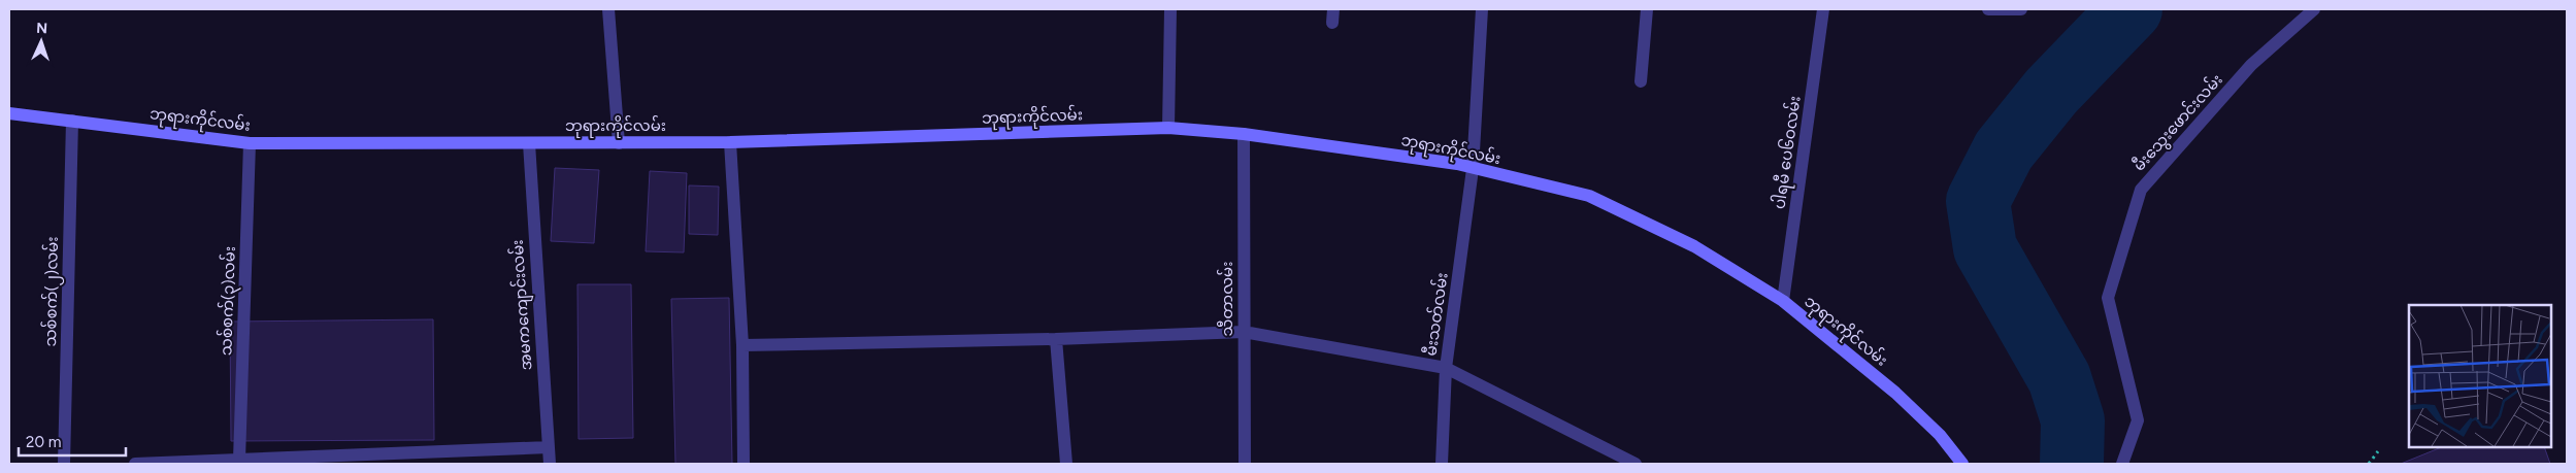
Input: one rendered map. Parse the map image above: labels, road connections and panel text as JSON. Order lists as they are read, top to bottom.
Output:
{
  "streets": {
    "main road": ["ဘုရားကိုင်လမ်း"],
    "street": [
      "မီးသွေးဖောင်းလမ်း",
      "ပါရမီ ပေ၆ဝလမ်း",
      "သစ်စက်(၂)လမ်း",
      "သီတာလမ်း",
      "သစ်စက်(၃)လမ်း",
      "အမကကျောင်းလမ်း",
      "မီးသတ်လမ်း"
    ]
  },
  "crossings": [
    ["ဘုရားကိုင်လမ်း", "ပါရမီ ပေ၆ဝလမ်း"],
    ["ဘုရားကိုင်လမ်း", "သစ်စက်(၂)လမ်း"],
    ["ဘုရားကိုင်လမ်း", "သီတာလမ်း"],
    ["ဘုရားကိုင်လမ်း", "သစ်စက်(၃)လမ်း"],
    ["ဘုရားကိုင်လမ်း", "အမကကျောင်းလမ်း"],
    ["ဘုရားကိုင်လမ်း", "မီးသတ်လမ်း"]
  ],
  "scale_bar": "20 m",
  "north": "top"
}
